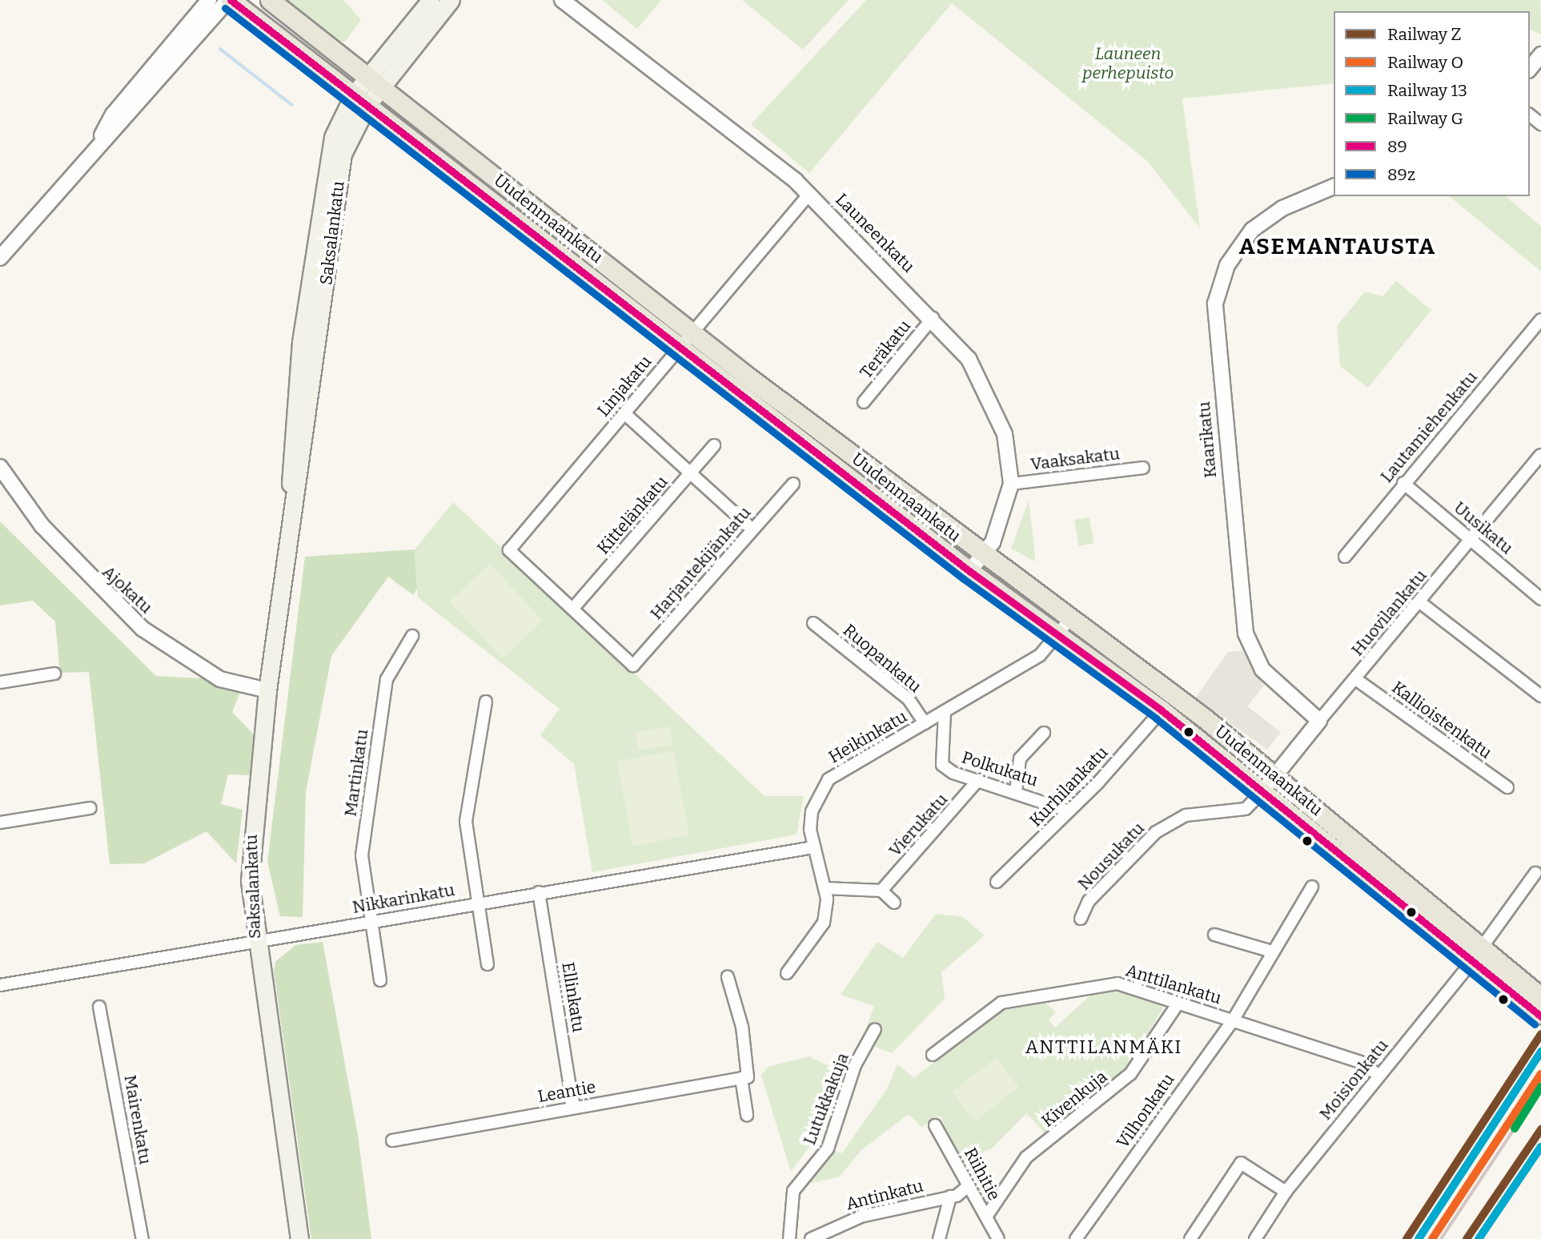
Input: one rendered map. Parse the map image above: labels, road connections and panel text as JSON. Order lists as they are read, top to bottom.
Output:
{
  "streets": {
    "main road": ["Uudenmaankatu", "Saksalankatu"],
    "street": [
      "Launeenkatu",
      "Teräkatu",
      "Linjakatu",
      "Lautamiehenkatu",
      "Kaarikatu",
      "Vaaksakatu",
      "Kittelänkatu",
      "Uusikatu",
      "Harjantekijänkatu",
      "Ajokatu",
      "Huovilankatu",
      "Ruopankatu",
      "Kallioistenkatu",
      "Heikinkatu",
      "Polkukatu",
      "Martinkatu",
      "Kurhilankatu",
      "Vierukatu",
      "Nousukatu",
      "Nikkarinkatu",
      "Anttilankatu",
      "Ellinkatu",
      "Moisionkatu",
      "Leantie",
      "Lutukkakuja",
      "Kivenkuja",
      "Vilhonkatu",
      "Mairenkatu",
      "Riihitie",
      "Antinkatu"
    ]
  },
  "crossings": [
    ["Uudenmaankatu", "Saksalankatu"],
    ["Uudenmaankatu", "Launeenkatu"],
    ["Uudenmaankatu", "Linjakatu"],
    ["Uudenmaankatu", "Huovilankatu"],
    ["Uudenmaankatu", "Heikinkatu"],
    ["Uudenmaankatu", "Kurhilankatu"],
    ["Uudenmaankatu", "Nousukatu"],
    ["Uudenmaankatu", "Moisionkatu"],
    ["Saksalankatu", "Ajokatu"],
    ["Saksalankatu", "Nikkarinkatu"],
    ["Launeenkatu", "Teräkatu"],
    ["Launeenkatu", "Linjakatu"],
    ["Launeenkatu", "Vaaksakatu"],
    ["Linjakatu", "Kittelänkatu"],
    ["Linjakatu", "Harjantekijänkatu"],
    ["Lautamiehenkatu", "Uusikatu"],
    ["Kaarikatu", "Huovilankatu"],
    ["Kittelänkatu", "Harjantekijänkatu"],
    ["Uusikatu", "Huovilankatu"],
    ["Huovilankatu", "Kallioistenkatu"],
    ["Huovilankatu", "Nousukatu"],
    ["Ruopankatu", "Heikinkatu"],
    ["Heikinkatu", "Polkukatu"],
    ["Heikinkatu", "Nikkarinkatu"],
    ["Polkukatu", "Kurhilankatu"],
    ["Polkukatu", "Vierukatu"],
    ["Martinkatu", "Nikkarinkatu"],
    ["Nikkarinkatu", "Ellinkatu"],
    ["Anttilankatu", "Moisionkatu"],
    ["Anttilankatu", "Kivenkuja"],
    ["Anttilankatu", "Vilhonkatu"],
    ["Ellinkatu", "Leantie"],
    ["Kivenkuja", "Riihitie"],
    ["Riihitie", "Antinkatu"]
  ],
  "districts": ["ASEMANTAUSTA", "ANTTILANMÄKI"],
  "parks": ["Launeen perhepuisto"],
  "lines": [
    "transit line 89",
    "transit line 89z",
    "rail line Z",
    "rail line 13",
    "rail line O",
    "rail line G"
  ],
  "legend": [
    "Railway Z",
    "Railway O",
    "Railway 13",
    "Railway G",
    "89",
    "89z"
  ]
}
